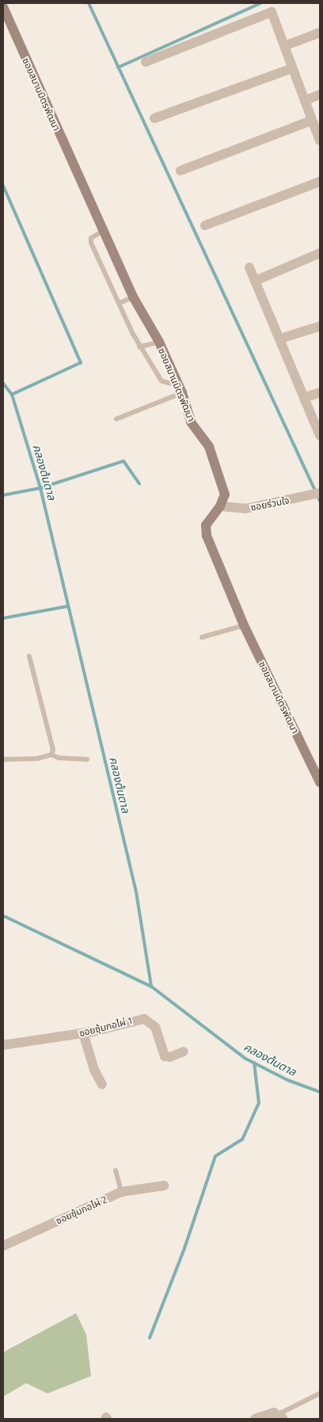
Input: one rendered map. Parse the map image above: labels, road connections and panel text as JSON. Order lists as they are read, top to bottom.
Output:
{
  "streets": {
    "street": [
      "ซอยสมานมิตรพัฒนา",
      "ซอยร่วมใจ",
      "ซอยซุ้มกอไผ่ 1",
      "ซอยซุ้มกอไผ่ 2"
    ]
  },
  "crossings": [
    ["ซอยสมานมิตรพัฒนา", "ซอยร่วมใจ"]
  ],
  "water": ["คลองต้นตาล"]
}
